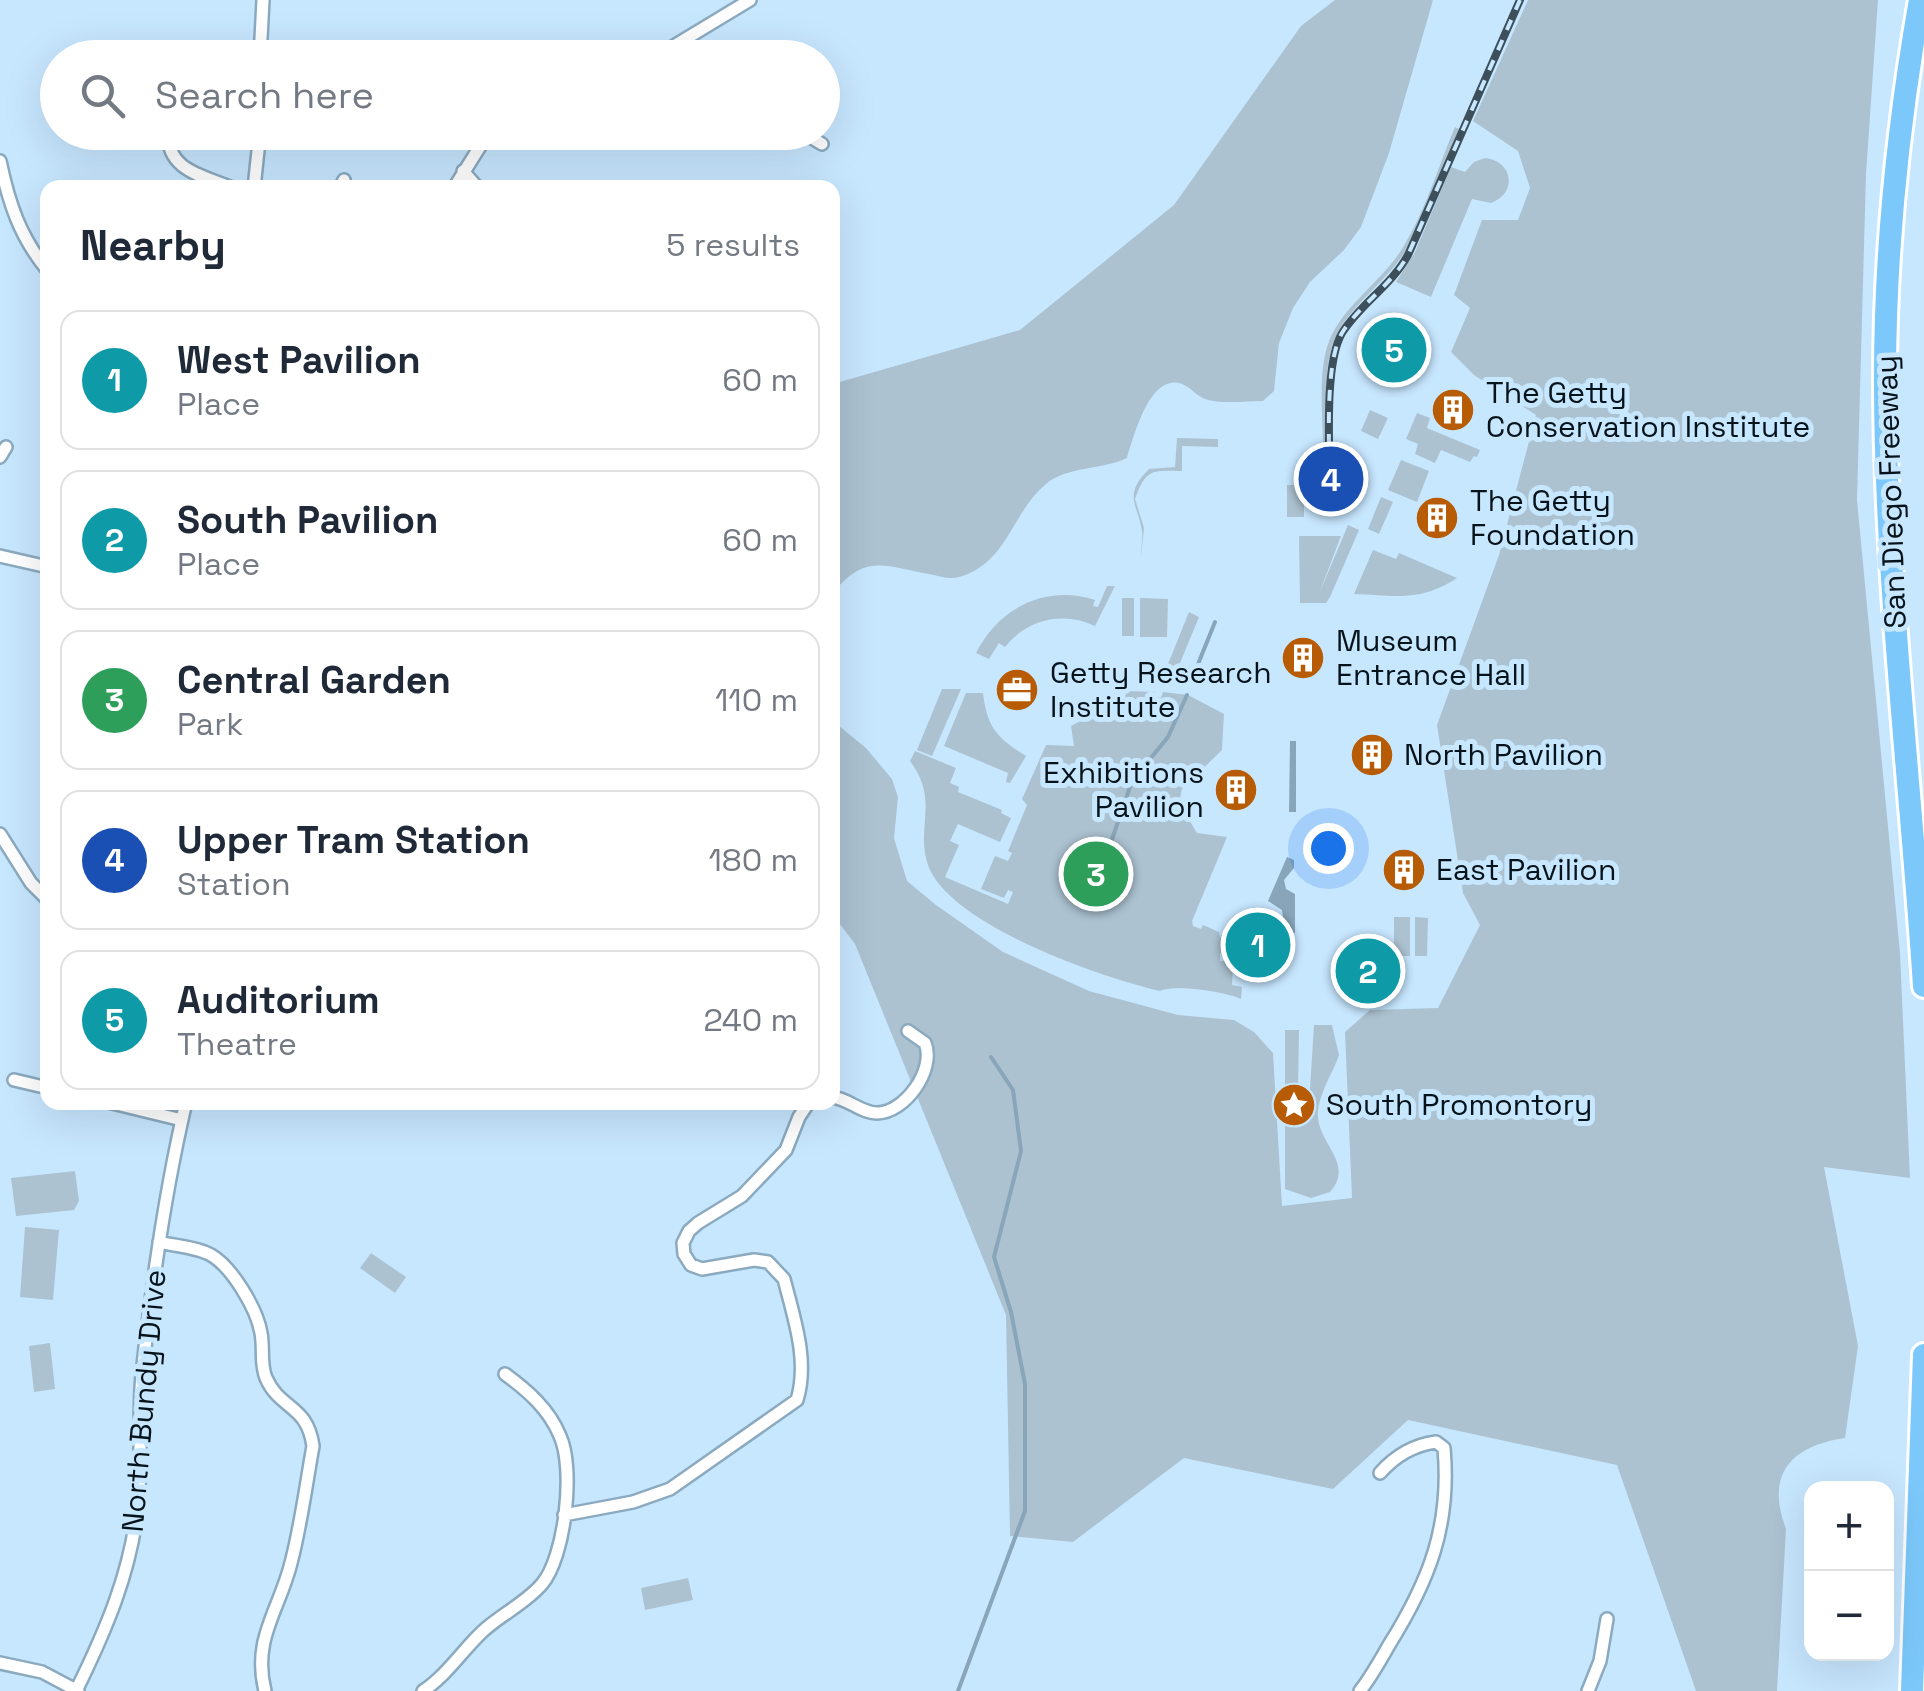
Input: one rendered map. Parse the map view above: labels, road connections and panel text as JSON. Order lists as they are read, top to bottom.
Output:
{
  "streets": {
    "highway": ["San Diego Freeway"],
    "street": ["North Bundy Drive"]
  },
  "places": {
    "building": [
      "The Getty Conservation Institute",
      "The Getty Foundation",
      "Museum Entrance Hall",
      "North Pavilion",
      "Exhibitions Pavilion",
      "East Pavilion"
    ],
    "office": ["Getty Research Institute"],
    "place": ["South Promontory"]
  },
  "page": {
    "search": "Search here",
    "heading": ["Nearby", "5 results"],
    "list": [
      {
        "mark": "1",
        "name": "West Pavilion",
        "note": "Place",
        "value": "60 m"
      },
      {
        "mark": "2",
        "name": "South Pavilion",
        "note": "Place",
        "value": "60 m"
      },
      {
        "mark": "3",
        "name": "Central Garden",
        "note": "Park",
        "value": "110 m"
      },
      {
        "mark": "4",
        "name": "Upper Tram Station",
        "note": "Station",
        "value": "180 m"
      },
      {
        "mark": "5",
        "name": "Auditorium",
        "note": "Theatre",
        "value": "240 m"
      }
    ],
    "pins": [
      "5",
      "4",
      "3",
      "1",
      "2"
    ],
    "map_buttons": ["+", "−"]
  }
}
